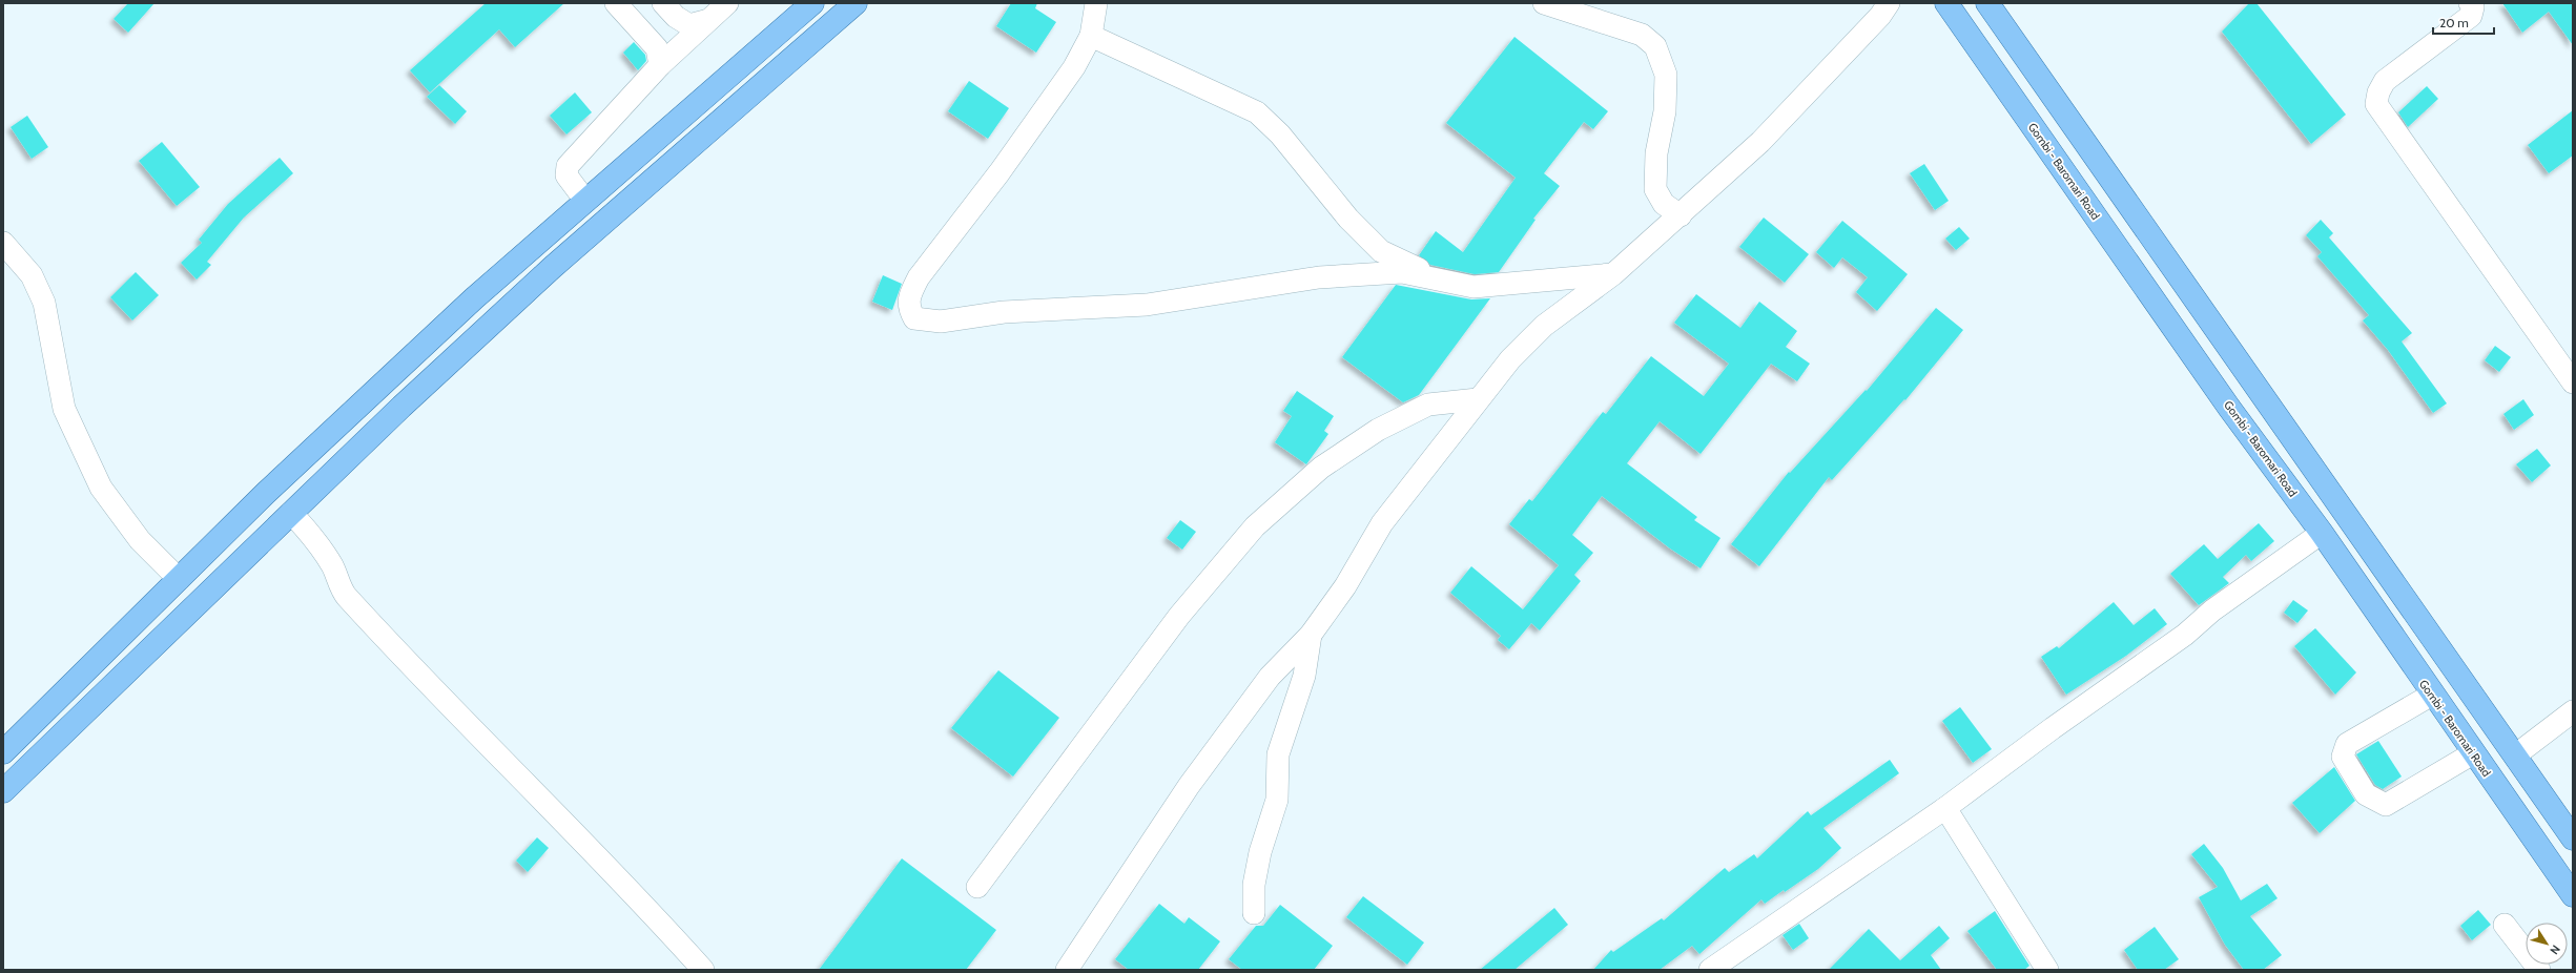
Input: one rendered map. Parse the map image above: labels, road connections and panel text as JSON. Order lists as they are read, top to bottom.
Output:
{
  "streets": {
    "main road": ["Gombi - Baromari Road"]
  },
  "scale_bar": "20 m",
  "north": "bottom right"
}
